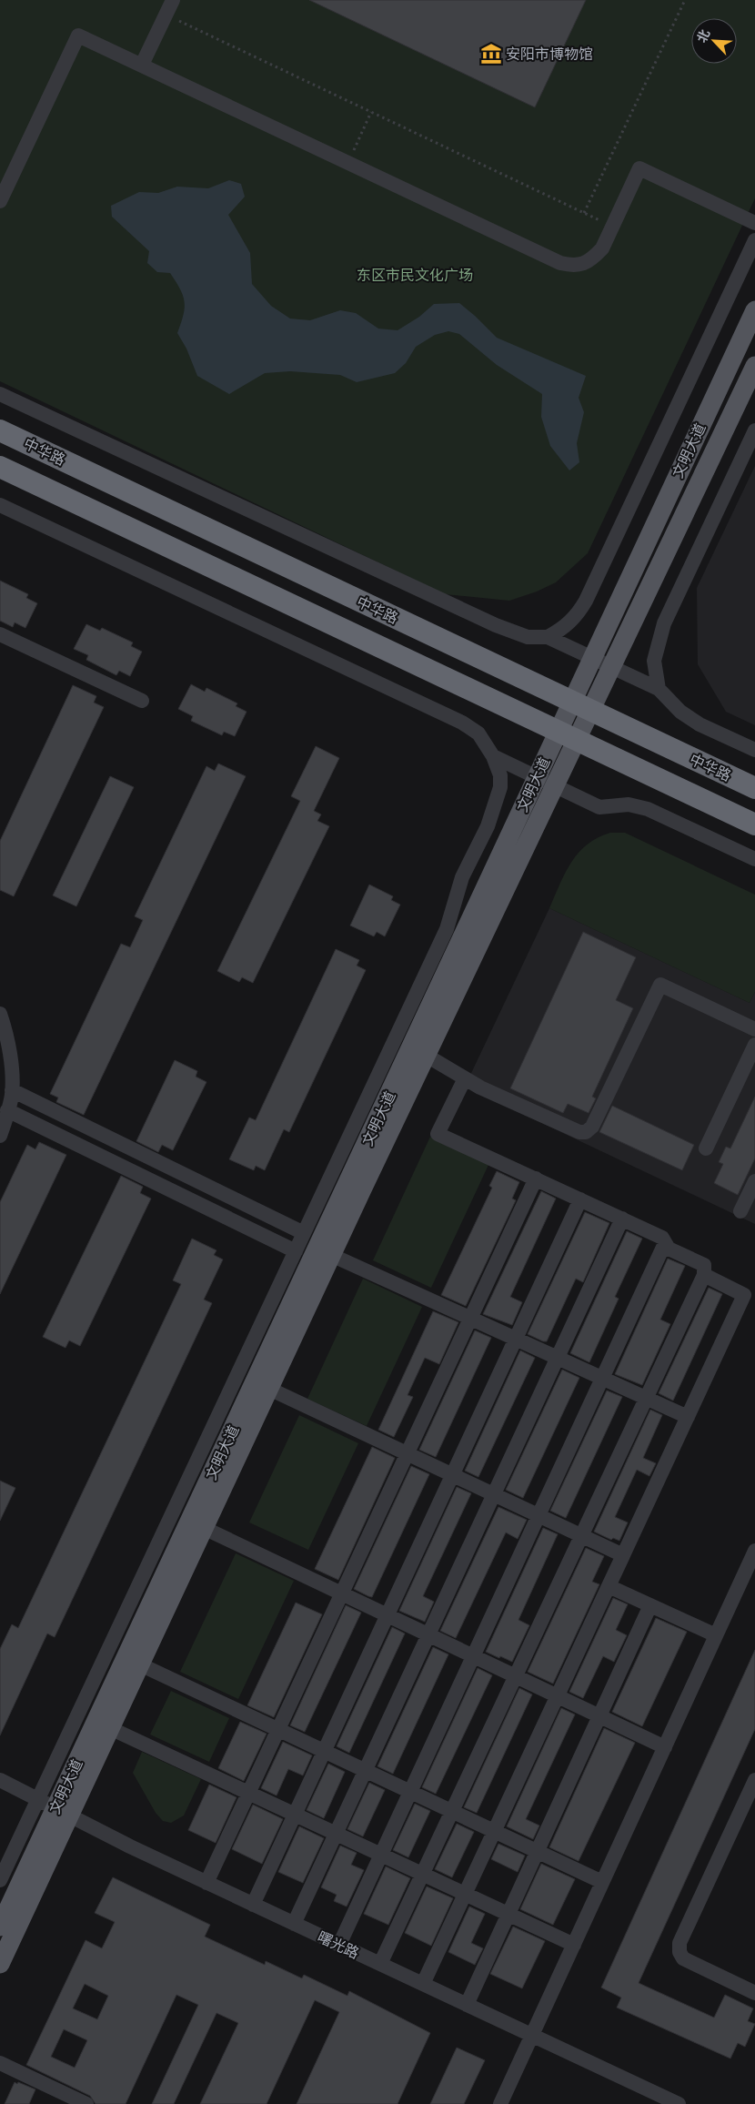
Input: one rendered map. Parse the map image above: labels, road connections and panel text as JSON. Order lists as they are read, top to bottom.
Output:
{
  "streets": {
    "highway": ["中华路"],
    "main road": ["文明大道"],
    "street": ["曙光路"]
  },
  "crossings": [
    ["文明大道", "中华路"],
    ["文明大道", "曙光路"]
  ],
  "parks": ["东区市民文化广场"],
  "places": {
    "museum": ["安阳市博物馆"]
  },
  "north": "top left"
}
